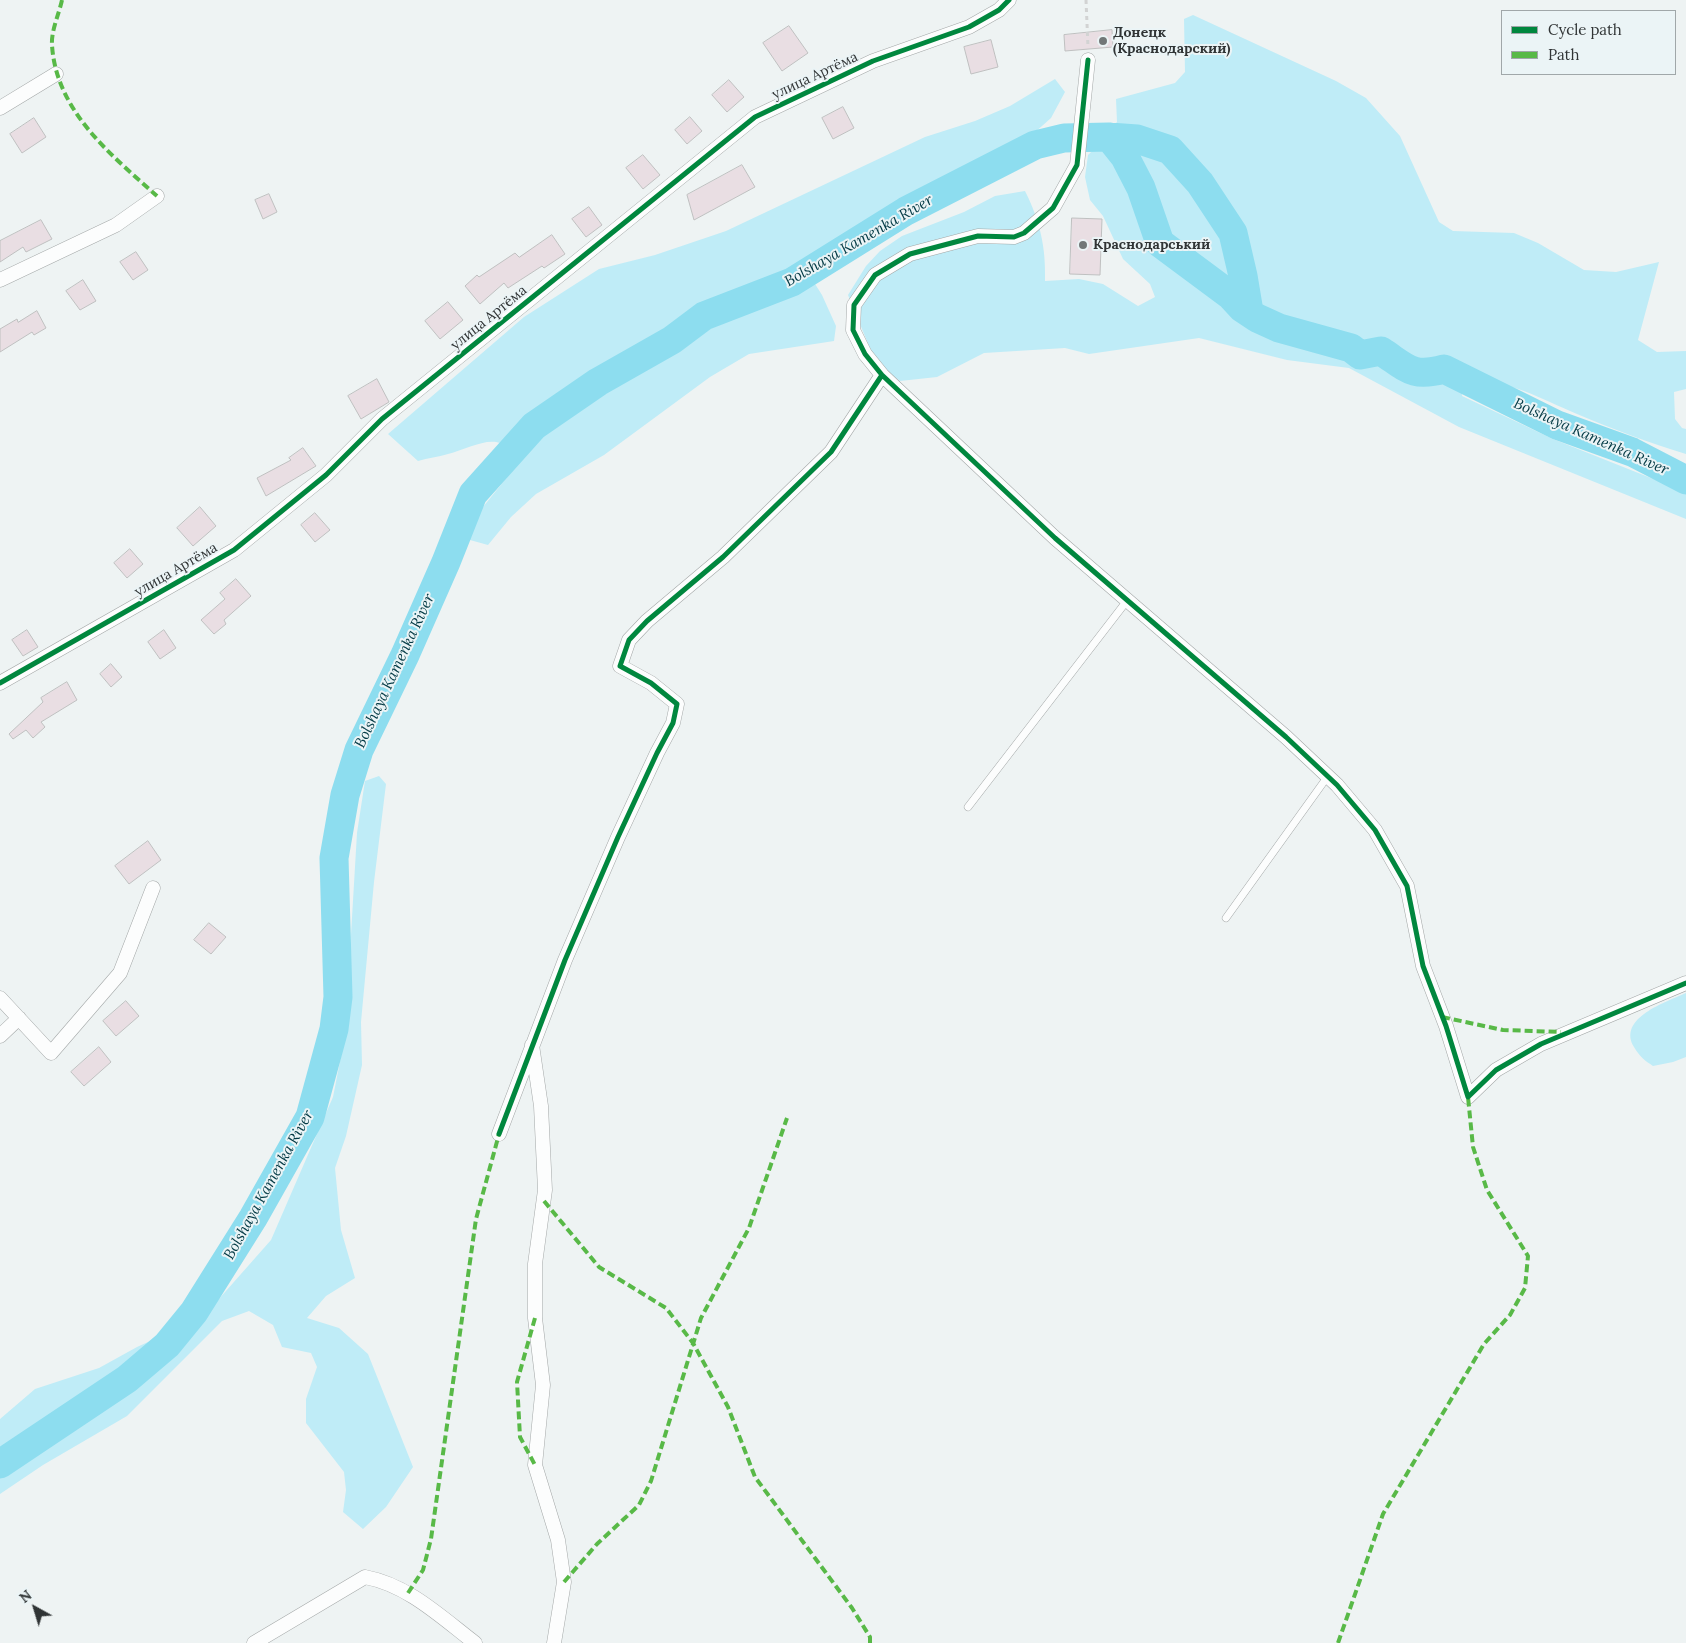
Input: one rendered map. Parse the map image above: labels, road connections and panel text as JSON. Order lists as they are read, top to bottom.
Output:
{
  "streets": {
    "street": ["улица Артёма"]
  },
  "water": ["Bolshaya Kamenka River"],
  "places": ["Донецк (Краснодарский)", "Краснодарський"],
  "legend": ["Cycle path", "Path"],
  "north": "top left"
}
